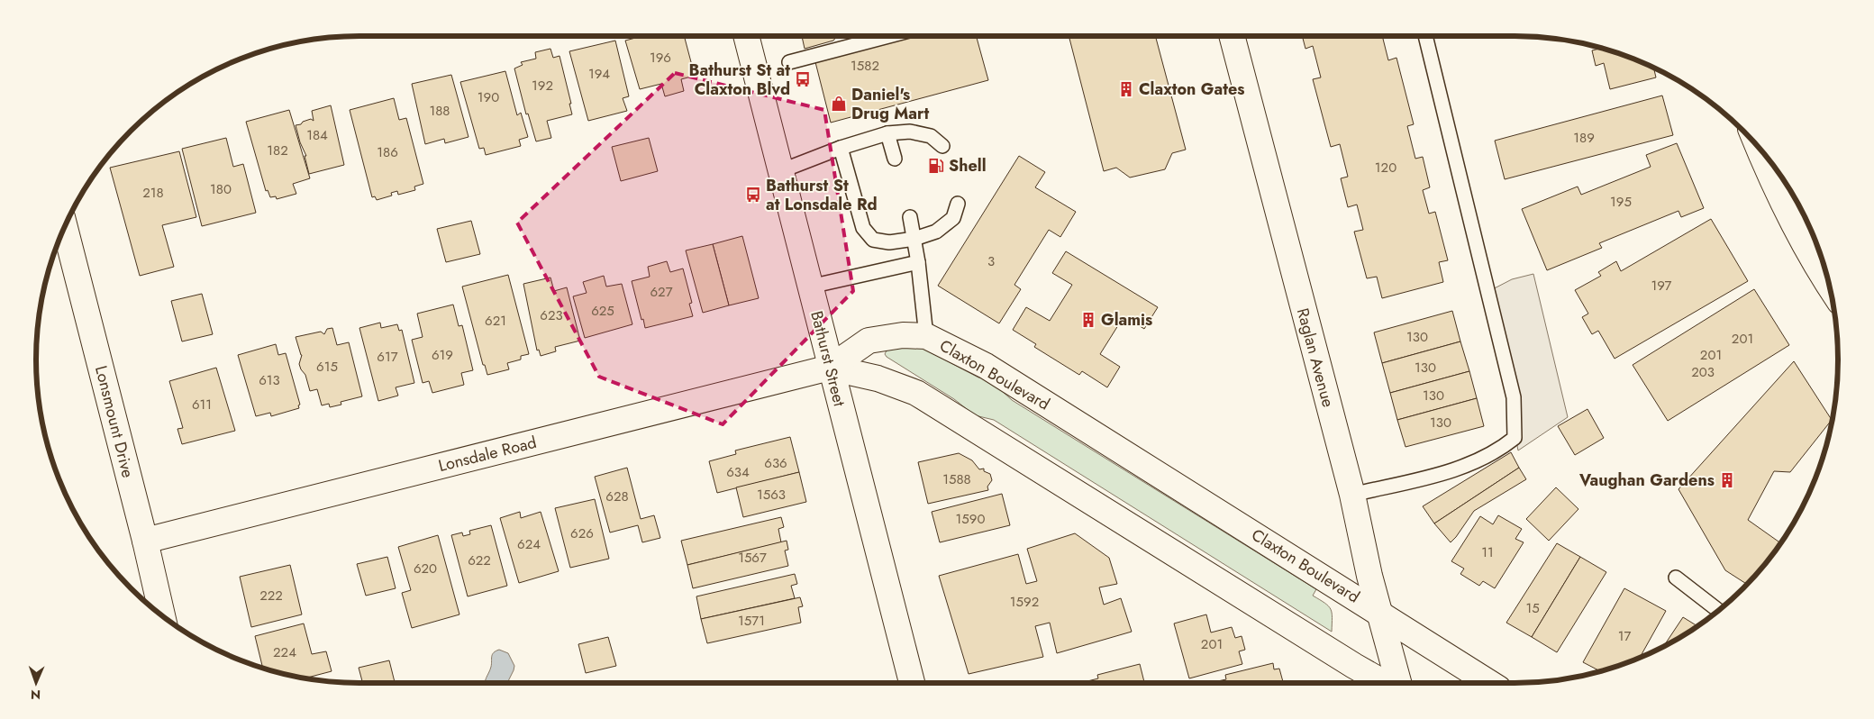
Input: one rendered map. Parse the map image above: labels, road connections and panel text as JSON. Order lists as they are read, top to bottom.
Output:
{
  "streets": {
    "street": [
      "Raglan Avenue",
      "Bathurst Street",
      "Claxton Boulevard",
      "Lonsmount Drive",
      "Lonsdale Road"
    ]
  },
  "crossings": [
    ["Raglan Avenue", "Claxton Boulevard"],
    ["Bathurst Street", "Claxton Boulevard"],
    ["Bathurst Street", "Lonsdale Road"],
    ["Claxton Boulevard", "Lonsdale Road"],
    ["Lonsmount Drive", "Lonsdale Road"]
  ],
  "places": {
    "bus stop": ["Bathurst St at Claxton Blvd", "Bathurst St at Lonsdale Rd"],
    "building": ["Claxton Gates", "Glamis", "Vaughan Gardens"],
    "shop": ["Daniel's Drug Mart"],
    "fuel station": ["Shell"]
  },
  "house_numbers": [
    "196",
    "1582",
    "194",
    "192",
    "190",
    "188",
    "184",
    "189",
    "182",
    "186",
    "120",
    "180",
    "218",
    "195",
    "3",
    "197",
    "627",
    "625",
    "623",
    "621",
    "130",
    "201",
    "619",
    "201",
    "617",
    "615",
    "130",
    "203",
    "613",
    "130",
    "611",
    "130",
    "636",
    "634",
    "1588",
    "1563",
    "628",
    "1590",
    "626",
    "624",
    "11",
    "1567",
    "622",
    "620",
    "222",
    "1592",
    "15",
    "1571",
    "17",
    "201",
    "224"
  ],
  "north": "bottom"
}
